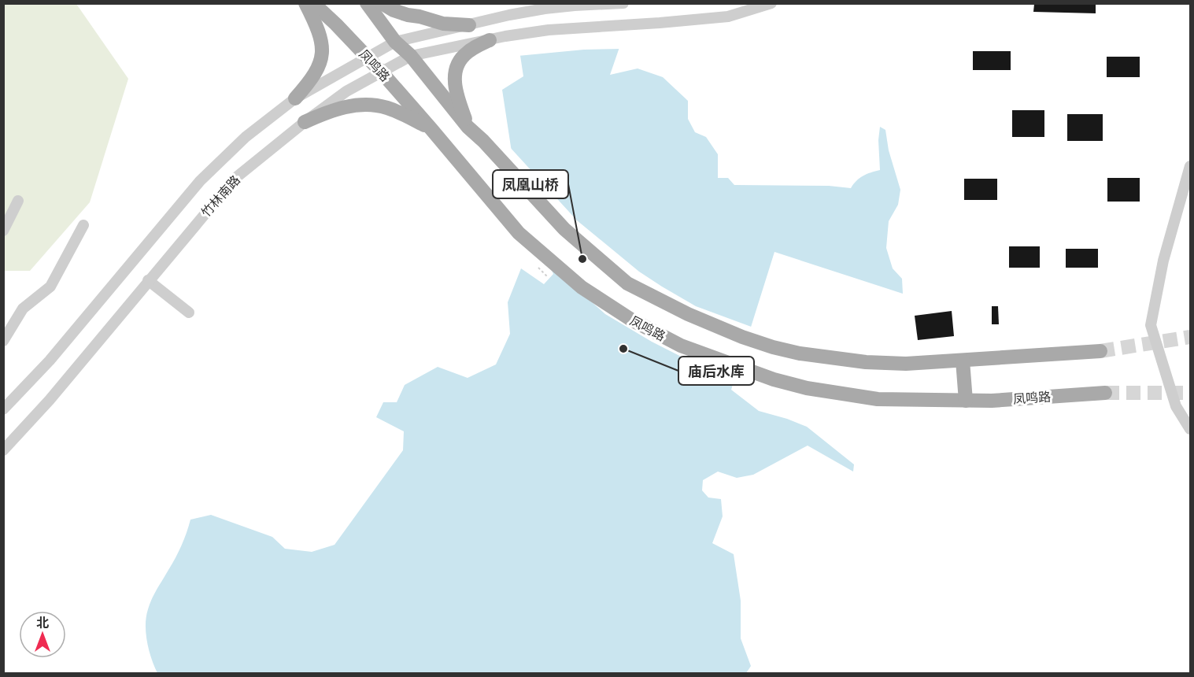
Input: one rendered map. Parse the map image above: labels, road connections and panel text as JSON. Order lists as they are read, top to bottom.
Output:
{
  "streets": {
    "main road": ["凤鸣路"],
    "street": ["竹林南路"]
  },
  "crossings": [
    ["凤鸣路", "竹林南路"]
  ],
  "places": ["凤凰山桥", "庙后水库"],
  "north": "top"
}
